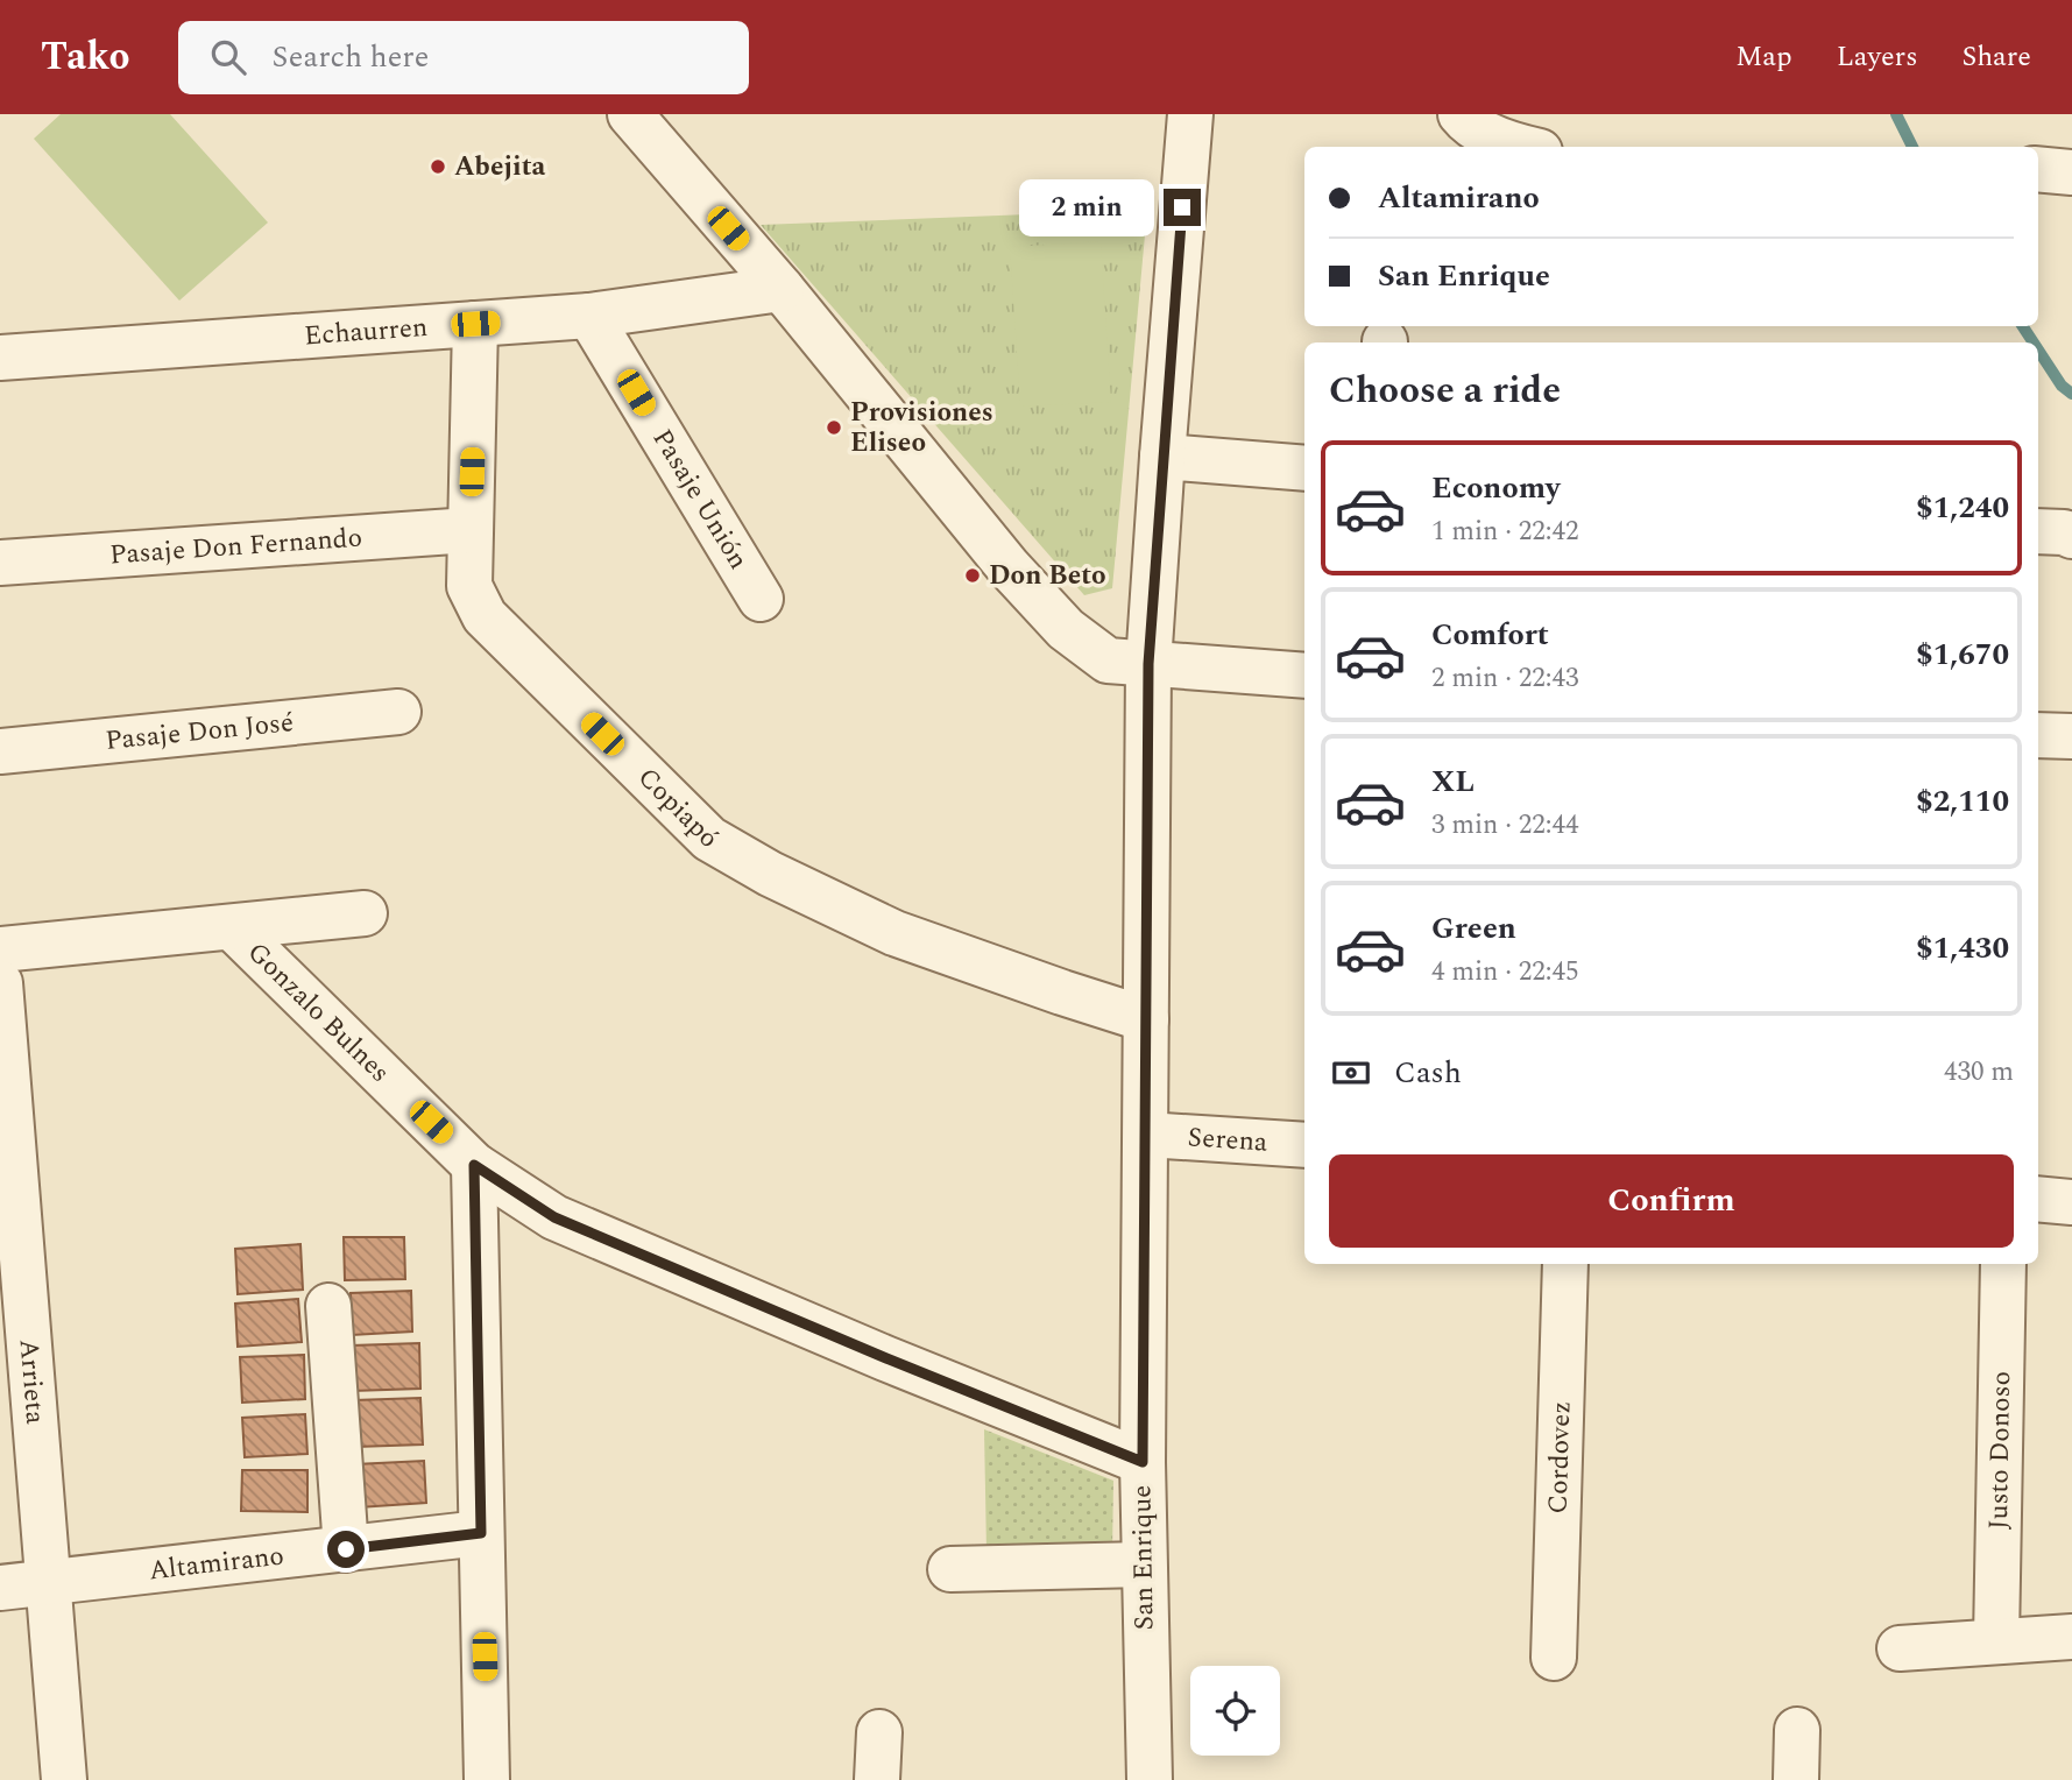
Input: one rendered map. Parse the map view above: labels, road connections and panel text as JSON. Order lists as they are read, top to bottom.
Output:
{
  "streets": {
    "street": [
      "Echaurren",
      "Pasaje Unión",
      "Pasaje Don Fernando",
      "Pasaje Don José",
      "Copiapó",
      "Gonzalo Bulnes",
      "Serena",
      "Arrieta",
      "Justo Donoso",
      "Cordovez",
      "San Enrique",
      "Altamirano"
    ]
  },
  "crossings": [
    ["Echaurren", "Pasaje Unión"],
    ["Echaurren", "Copiapó"],
    ["Pasaje Don Fernando", "Copiapó"],
    ["Copiapó", "San Enrique"],
    ["Gonzalo Bulnes", "San Enrique"],
    ["Serena", "San Enrique"],
    ["Arrieta", "Altamirano"]
  ],
  "places": ["Abejita", "Provisiones Eliseo", "Don Beto"],
  "page": {
    "header": "Tako",
    "search": "Search here",
    "nav": ["Map", "Layers", "Share"],
    "banner": ["Altamirano", "San Enrique"],
    "bubble": "2 min",
    "heading": "Choose a ride",
    "list": [
      {
        "name": "Economy",
        "note": "1 min · 22:42",
        "value": "$1,240"
      },
      {
        "name": "Comfort",
        "note": "2 min · 22:43",
        "value": "$1,670"
      },
      {
        "name": "XL",
        "note": "3 min · 22:44",
        "value": "$2,110"
      },
      {
        "name": "Green",
        "note": "4 min · 22:45",
        "value": "$1,430"
      }
    ],
    "pay": ["Cash", "430 m"],
    "buttons": "Confirm"
  }
}
